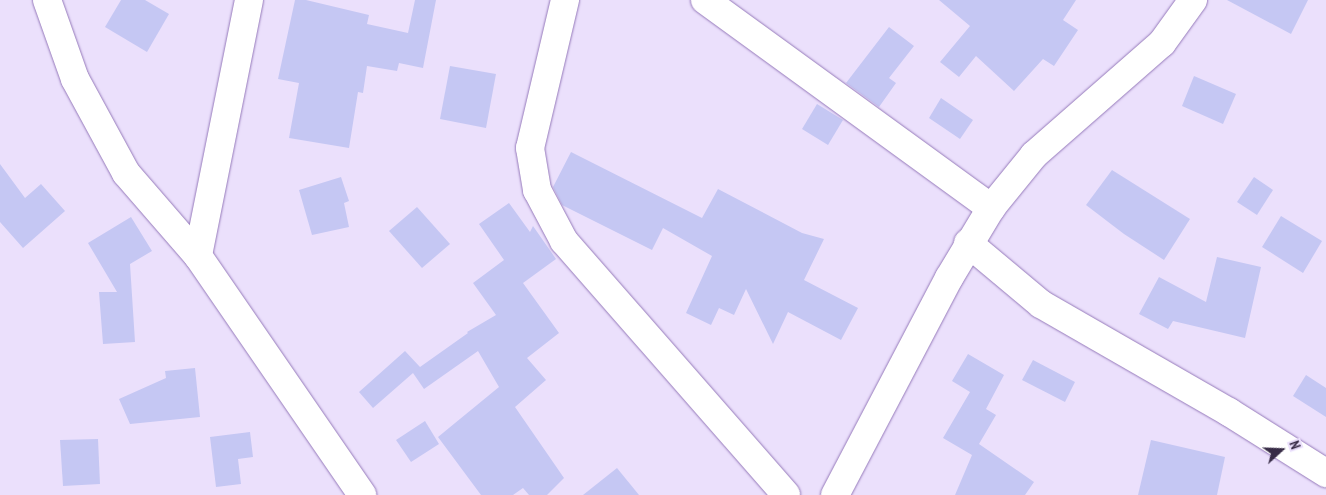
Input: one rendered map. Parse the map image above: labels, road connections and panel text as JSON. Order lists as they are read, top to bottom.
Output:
{
  "north": "right"
}
